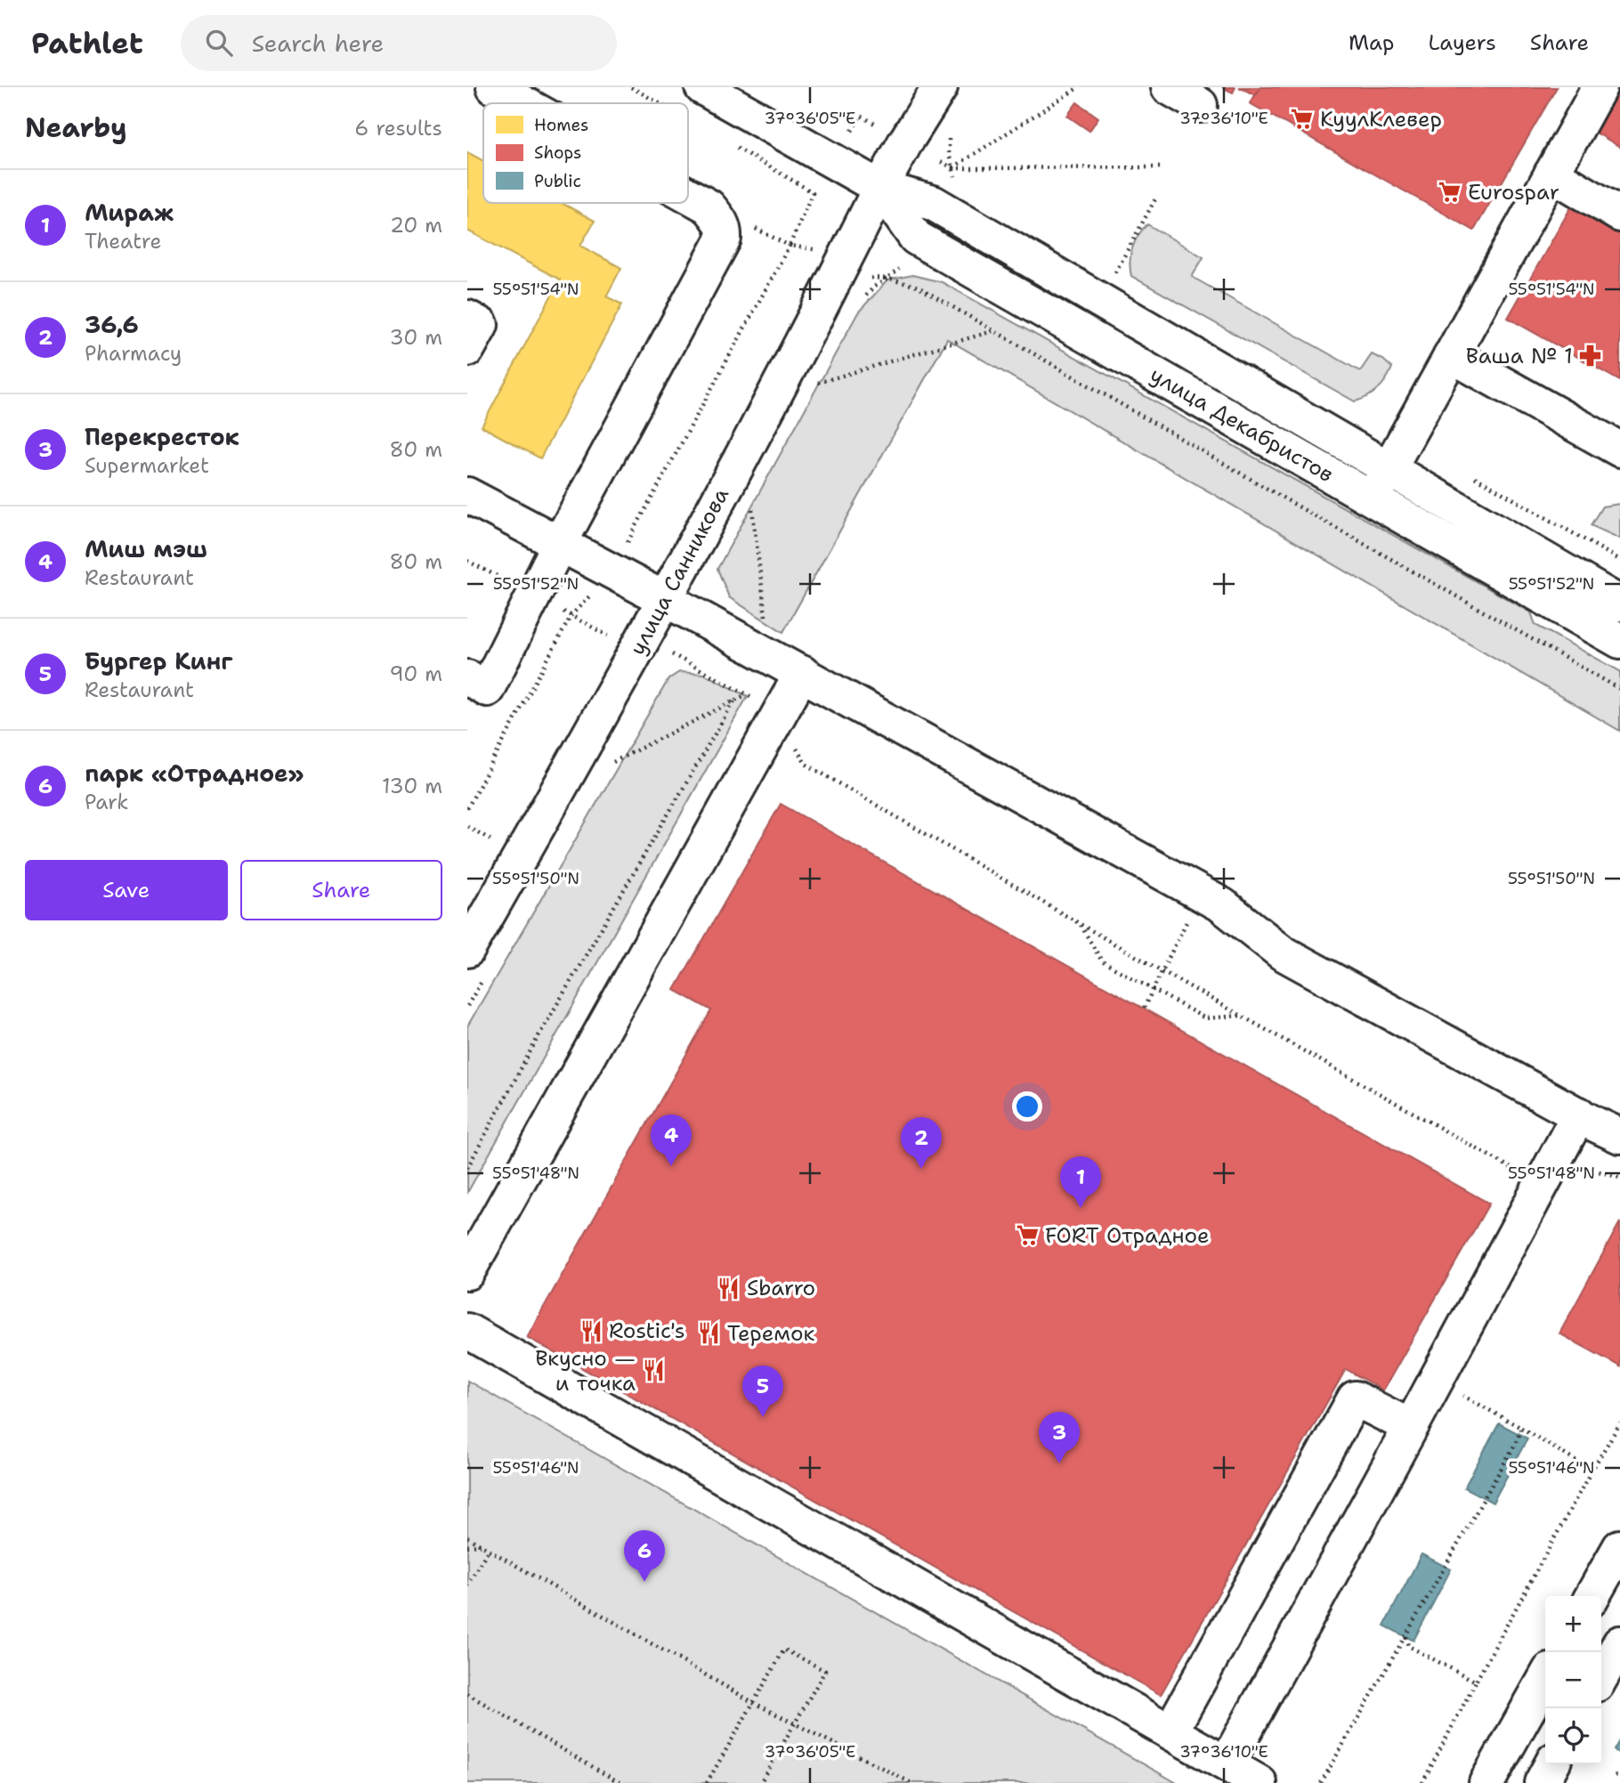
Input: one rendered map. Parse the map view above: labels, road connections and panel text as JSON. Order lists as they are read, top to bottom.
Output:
{
  "streets": {
    "main road": ["улица Декабристов", "улица Санникова"]
  },
  "crossings": [
    ["улица Декабристов", "улица Санникова"]
  ],
  "places": {
    "supermarket": ["КуулКлевер", "Eurospar", "FORT Отрадное"],
    "pharmacy": ["Ваша № 1"],
    "restaurant": [
      "Sbarro",
      "Rostic's",
      "Теремок",
      "Вкусно — и точка"
    ]
  },
  "legend": ["Homes", "Shops", "Public"],
  "page": {
    "header": "Pathlet",
    "search": "Search here",
    "nav": ["Map", "Layers", "Share"],
    "heading": ["Nearby", "6 results"],
    "list": [
      {
        "mark": "1",
        "name": "Мираж",
        "note": "Theatre",
        "value": "20 m"
      },
      {
        "mark": "2",
        "name": "36,6",
        "note": "Pharmacy",
        "value": "30 m"
      },
      {
        "mark": "3",
        "name": "Перекресток",
        "note": "Supermarket",
        "value": "80 m"
      },
      {
        "mark": "4",
        "name": "Миш мэш",
        "note": "Restaurant",
        "value": "80 m"
      },
      {
        "mark": "5",
        "name": "Бургер Кинг",
        "note": "Restaurant",
        "value": "90 m"
      },
      {
        "mark": "6",
        "name": "парк «Отрадное»",
        "note": "Park",
        "value": "130 m"
      }
    ],
    "buttons": ["Save", "Share"],
    "pins": [
      "4",
      "2",
      "1",
      "5",
      "3",
      "6"
    ],
    "map_buttons": ["+", "−"]
  },
  "coordinates": [
    "37°36'05\"E",
    "37°36'10\"E",
    "55°51'54\"N",
    "55°51'52\"N",
    "55°51'50\"N",
    "55°51'48\"N",
    "55°51'46\"N"
  ]
}
